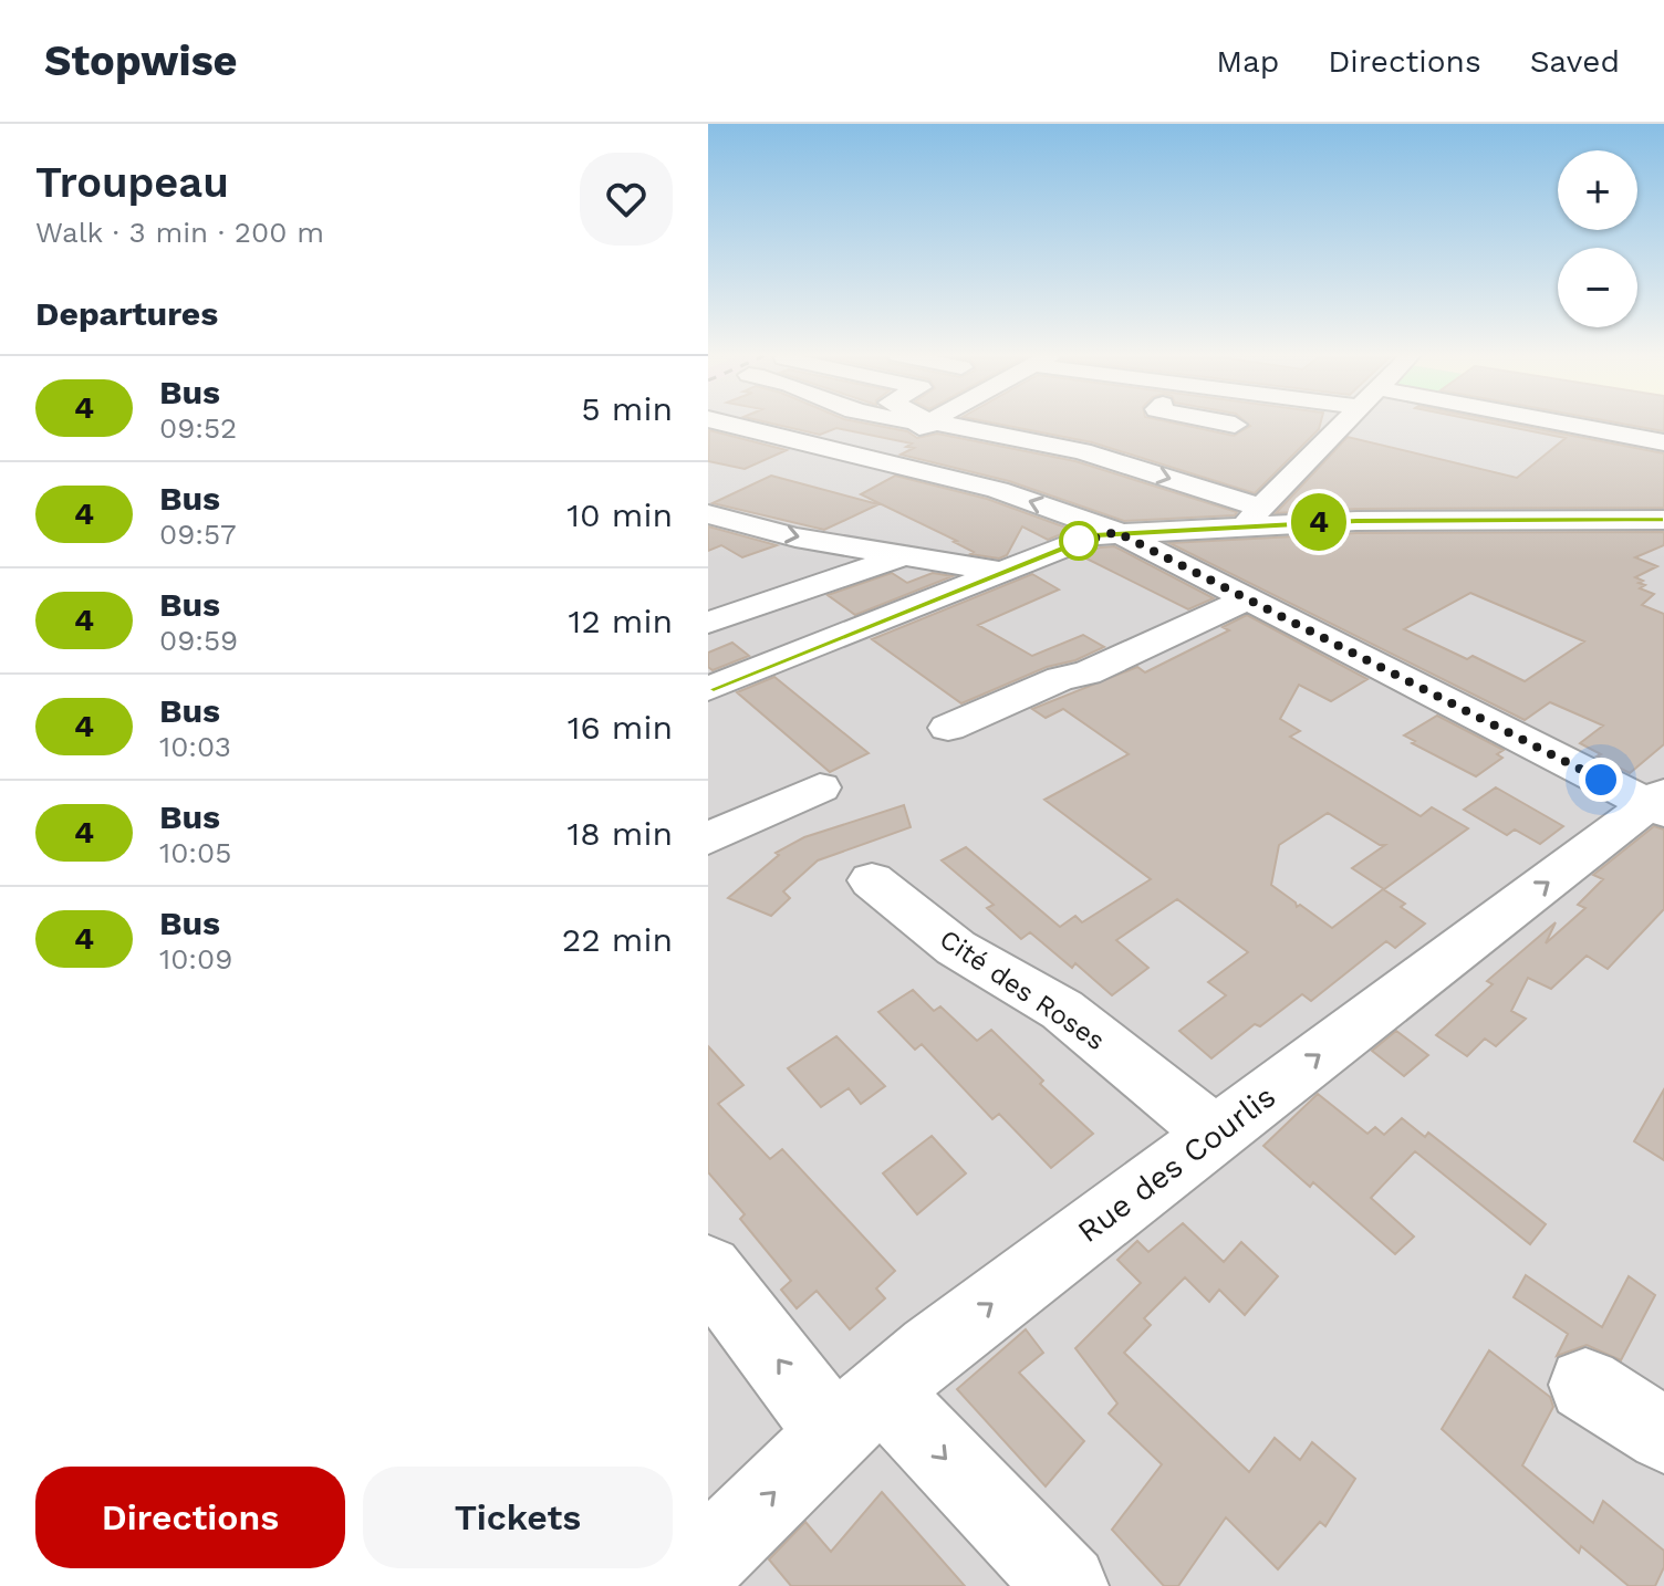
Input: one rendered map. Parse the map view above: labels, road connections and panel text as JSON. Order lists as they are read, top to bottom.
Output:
{
  "streets": {
    "street": ["Cité des Roses", "Rue des Courlis"]
  },
  "crossings": [
    ["Cité des Roses", "Rue des Courlis"]
  ],
  "one_way": ["Rue des Courlis"],
  "lines": ["bus line 4"],
  "page": {
    "header": "Stopwise",
    "nav": ["Map", "Directions", "Saved"],
    "heading": [
      ["Troupeau", "Walk · 3 min · 200 m"],
      "Departures"
    ],
    "on_map": "4",
    "map_buttons": ["+", "−"],
    "list": [
      {
        "mark": "4",
        "name": "Bus",
        "note": "09:52",
        "value": "5 min"
      },
      {
        "mark": "4",
        "name": "Bus",
        "note": "09:57",
        "value": "10 min"
      },
      {
        "mark": "4",
        "name": "Bus",
        "note": "09:59",
        "value": "12 min"
      },
      {
        "mark": "4",
        "name": "Bus",
        "note": "10:03",
        "value": "16 min"
      },
      {
        "mark": "4",
        "name": "Bus",
        "note": "10:05",
        "value": "18 min"
      },
      {
        "mark": "4",
        "name": "Bus",
        "note": "10:09",
        "value": "22 min"
      }
    ],
    "buttons": ["Directions", "Tickets"]
  }
}
